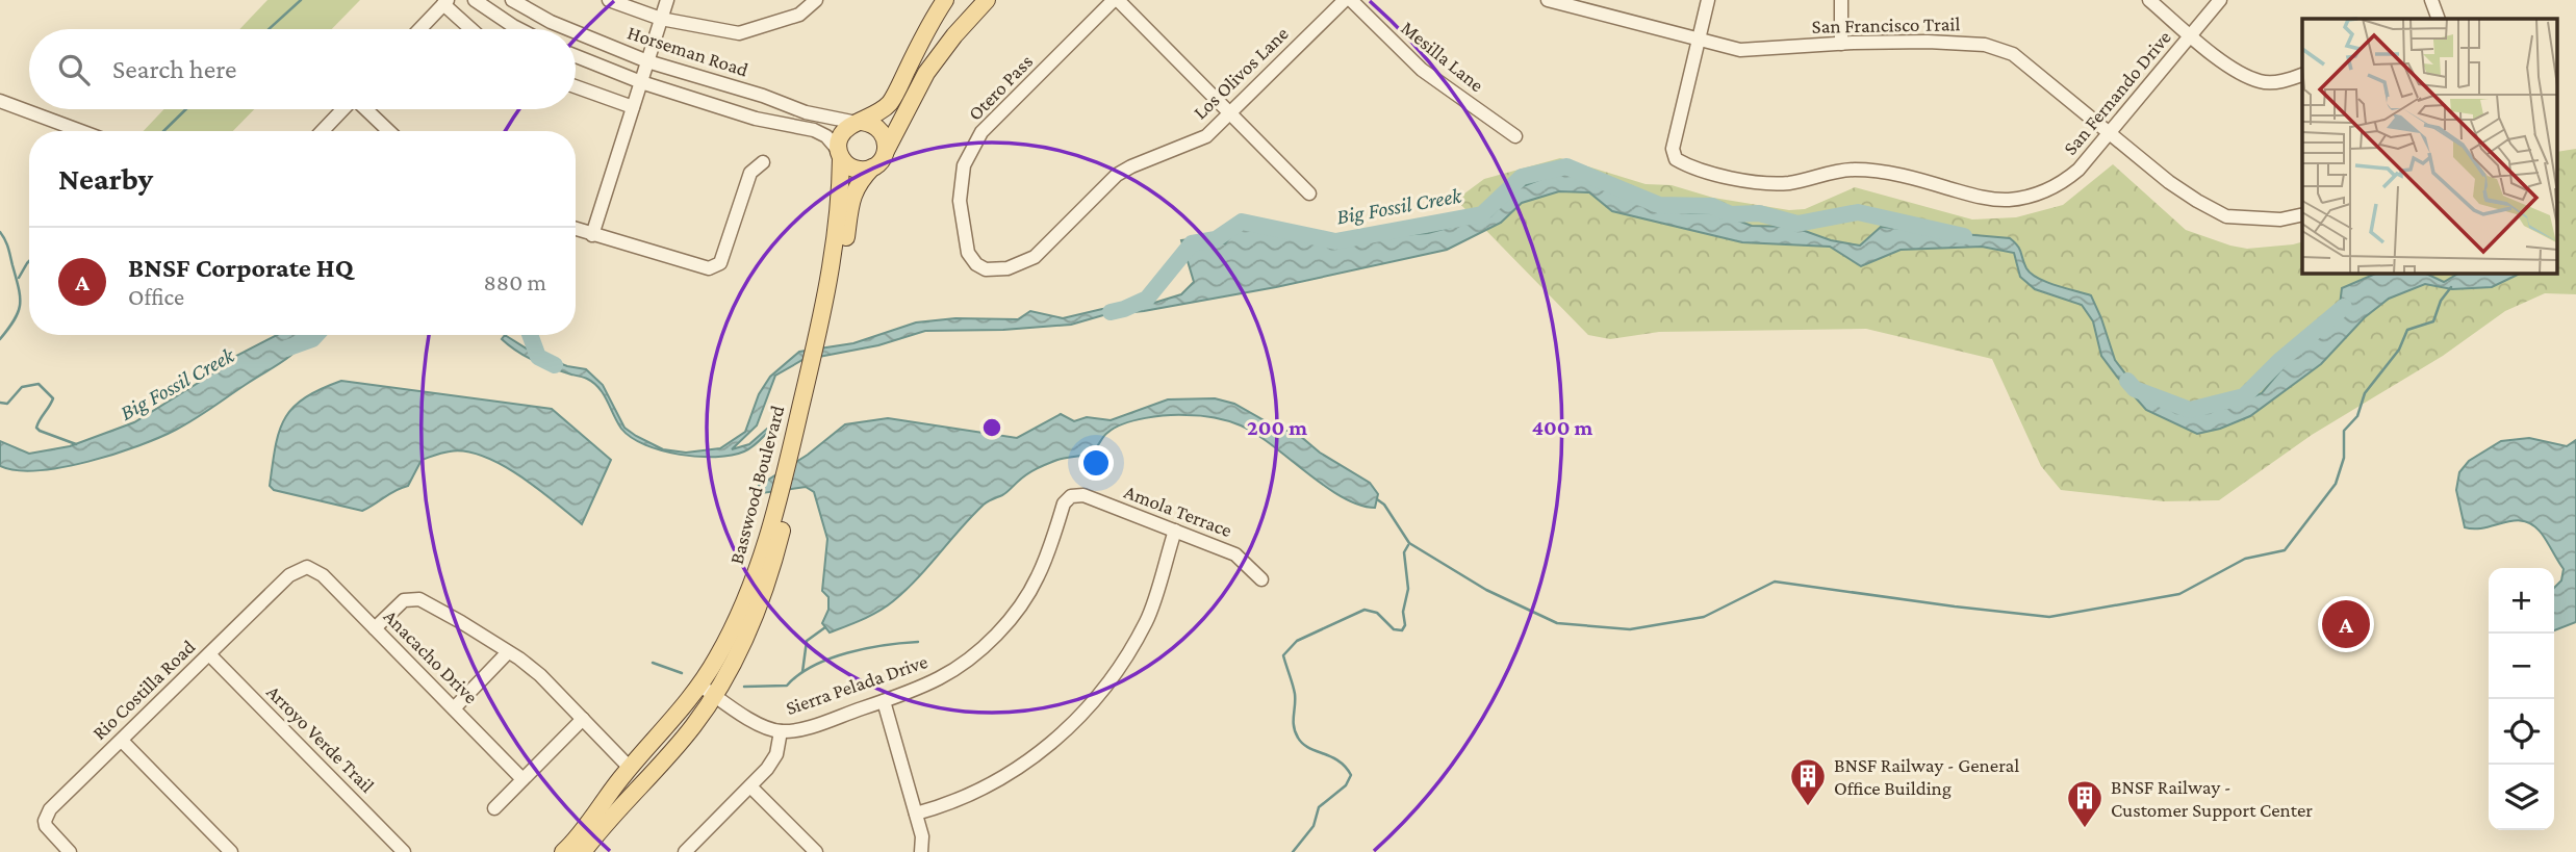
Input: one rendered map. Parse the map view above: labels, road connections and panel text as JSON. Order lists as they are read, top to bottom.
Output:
{
  "streets": {
    "main road": ["Basswood Boulevard"],
    "street": [
      "San Francisco Trail",
      "Horseman Road",
      "Mesilla Lane",
      "Los Olivos Lane",
      "Otero Pass",
      "San Fernando Drive",
      "Amola Terrace",
      "Anacacho Drive",
      "Sierra Pelada Drive",
      "Rio Costilla Road",
      "Arroyo Verde Trail"
    ]
  },
  "crossings": [
    ["San Francisco Trail", "San Fernando Drive"],
    ["Horseman Road", "Basswood Boulevard"],
    ["Mesilla Lane", "Los Olivos Lane"],
    ["Los Olivos Lane", "Otero Pass"],
    ["Basswood Boulevard", "Sierra Pelada Drive"],
    ["Amola Terrace", "Sierra Pelada Drive"],
    ["Anacacho Drive", "Rio Costilla Road"],
    ["Rio Costilla Road", "Arroyo Verde Trail"]
  ],
  "water": ["Big Fossil Creek"],
  "places": {
    "building": ["BNSF Railway - General Office Building", "BNSF Railway - Customer Support Center"]
  },
  "page": {
    "search": "Search here",
    "heading": "Nearby",
    "list": [
      {
        "mark": "A",
        "name": "BNSF Corporate HQ",
        "note": "Office",
        "value": "880 m"
      }
    ],
    "map_buttons": ["+", "−"],
    "pins": "A"
  },
  "rings": ["200 m", "400 m"]
}
